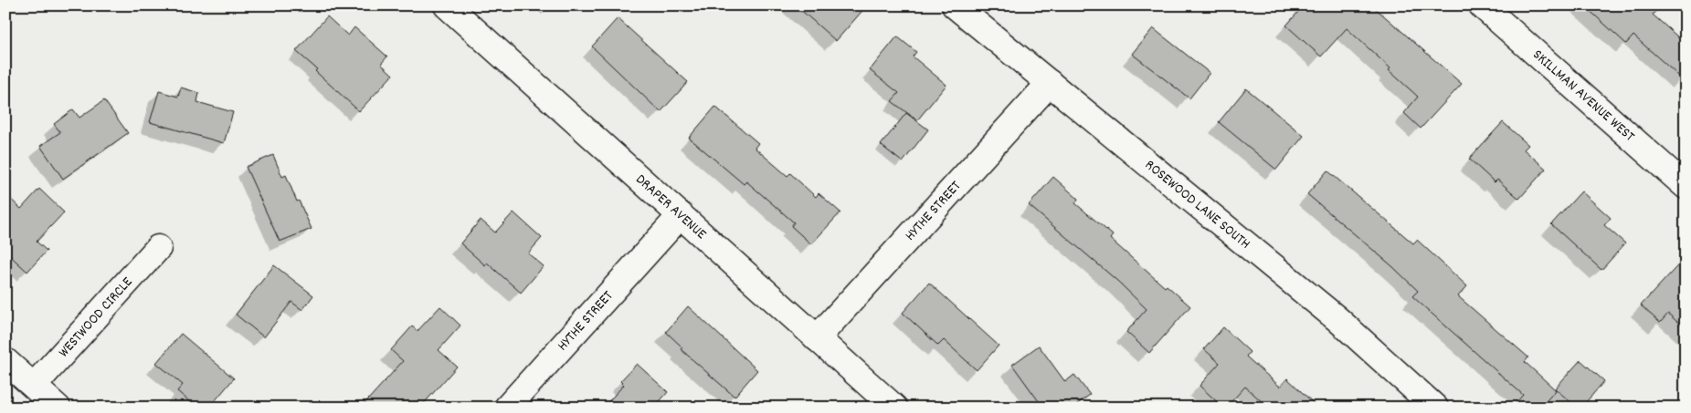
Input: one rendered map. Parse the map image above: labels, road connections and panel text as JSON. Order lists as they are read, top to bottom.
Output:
{
  "streets": {
    "street": [
      "SKILLMAN AVENUE WEST",
      "ROSEWOOD LANE SOUTH",
      "DRAPER AVENUE",
      "HYTHE STREET",
      "WESTWOOD CIRCLE"
    ]
  },
  "crossings": [
    ["ROSEWOOD LANE SOUTH", "HYTHE STREET"],
    ["DRAPER AVENUE", "HYTHE STREET"]
  ]
}
